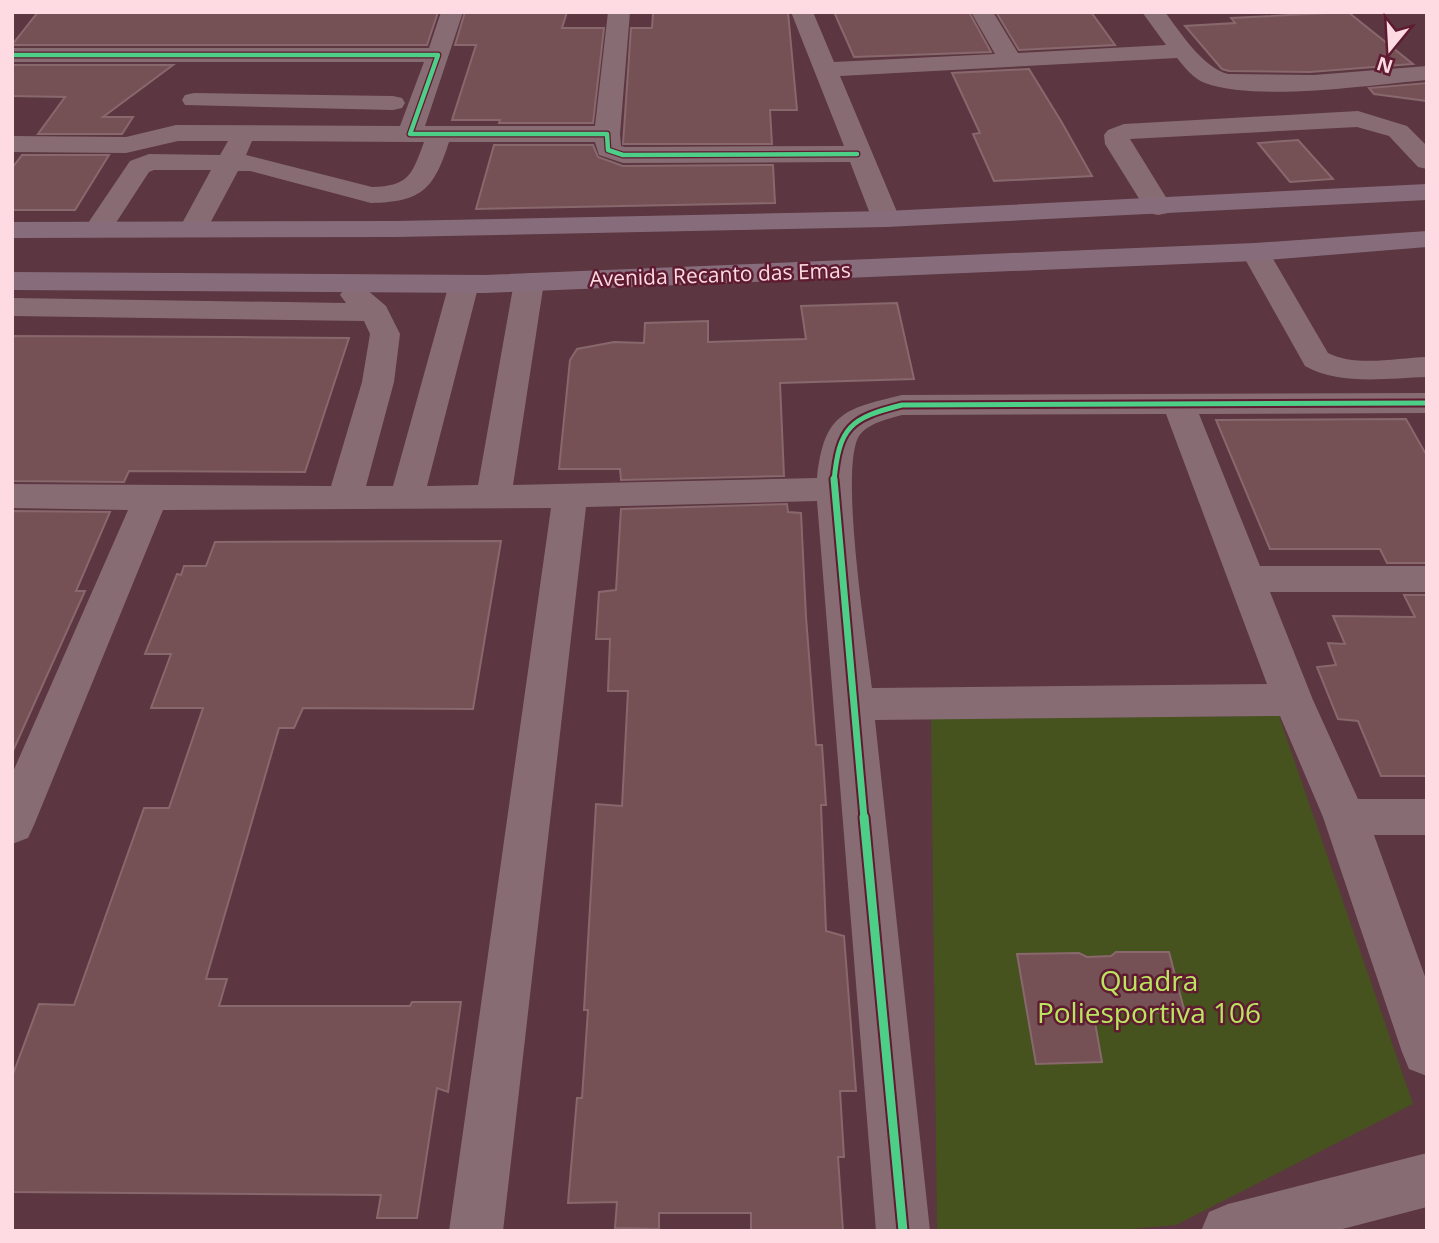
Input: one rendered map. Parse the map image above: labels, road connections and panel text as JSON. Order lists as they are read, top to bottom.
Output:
{
  "streets": {
    "main road": ["Avenida Recanto das Emas"]
  },
  "parks": ["Quadra Poliesportiva 106"],
  "north": "bottom"
}
